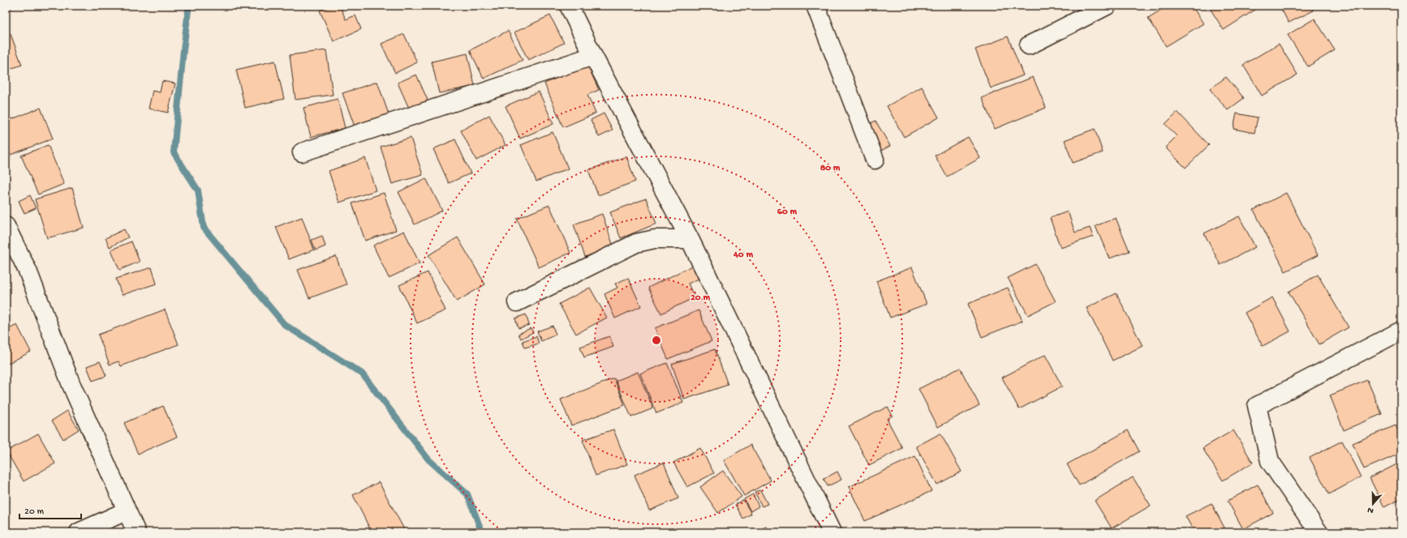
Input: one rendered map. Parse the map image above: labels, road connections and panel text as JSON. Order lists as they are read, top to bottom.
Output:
{
  "scale_bar": "20 m",
  "north": "bottom",
  "rings": [
    "80 m",
    "60 m",
    "40 m",
    "20 m"
  ]
}
